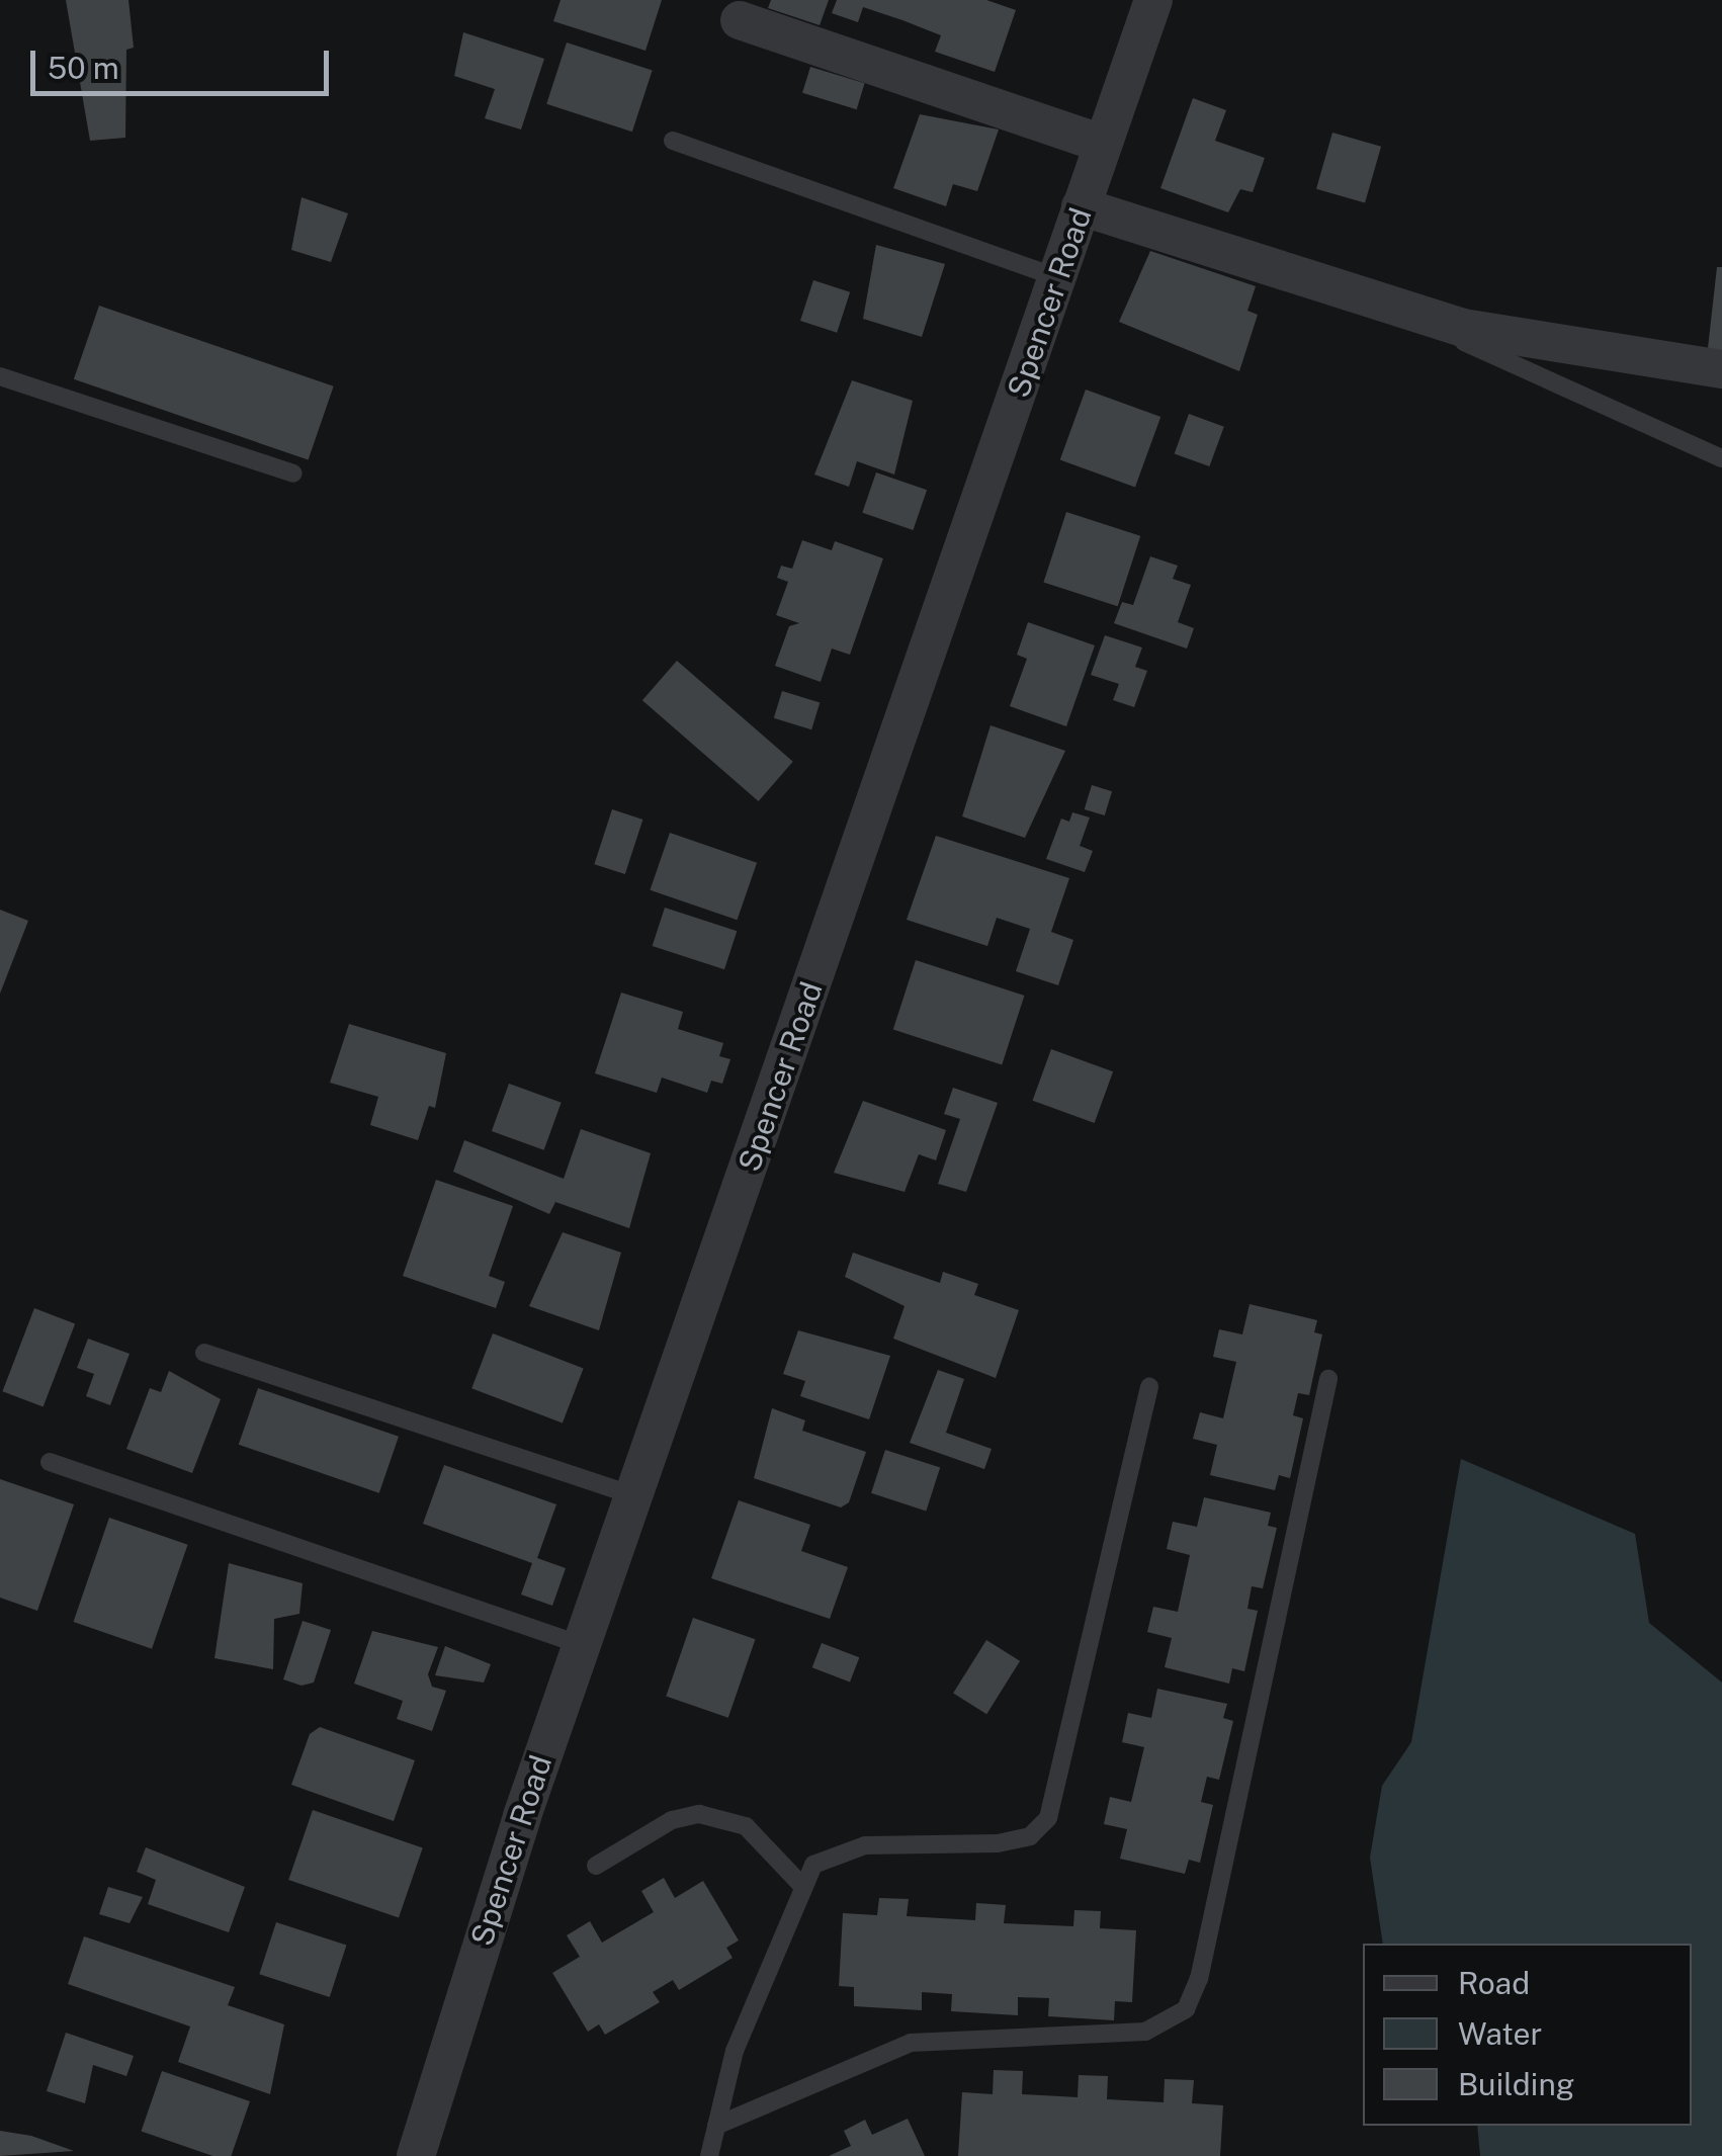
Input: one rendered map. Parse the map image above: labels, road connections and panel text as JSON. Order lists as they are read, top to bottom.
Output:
{
  "streets": {
    "street": ["Spencer Road"]
  },
  "legend": ["Road", "Water", "Building"],
  "scale_bar": "50 m"
}
